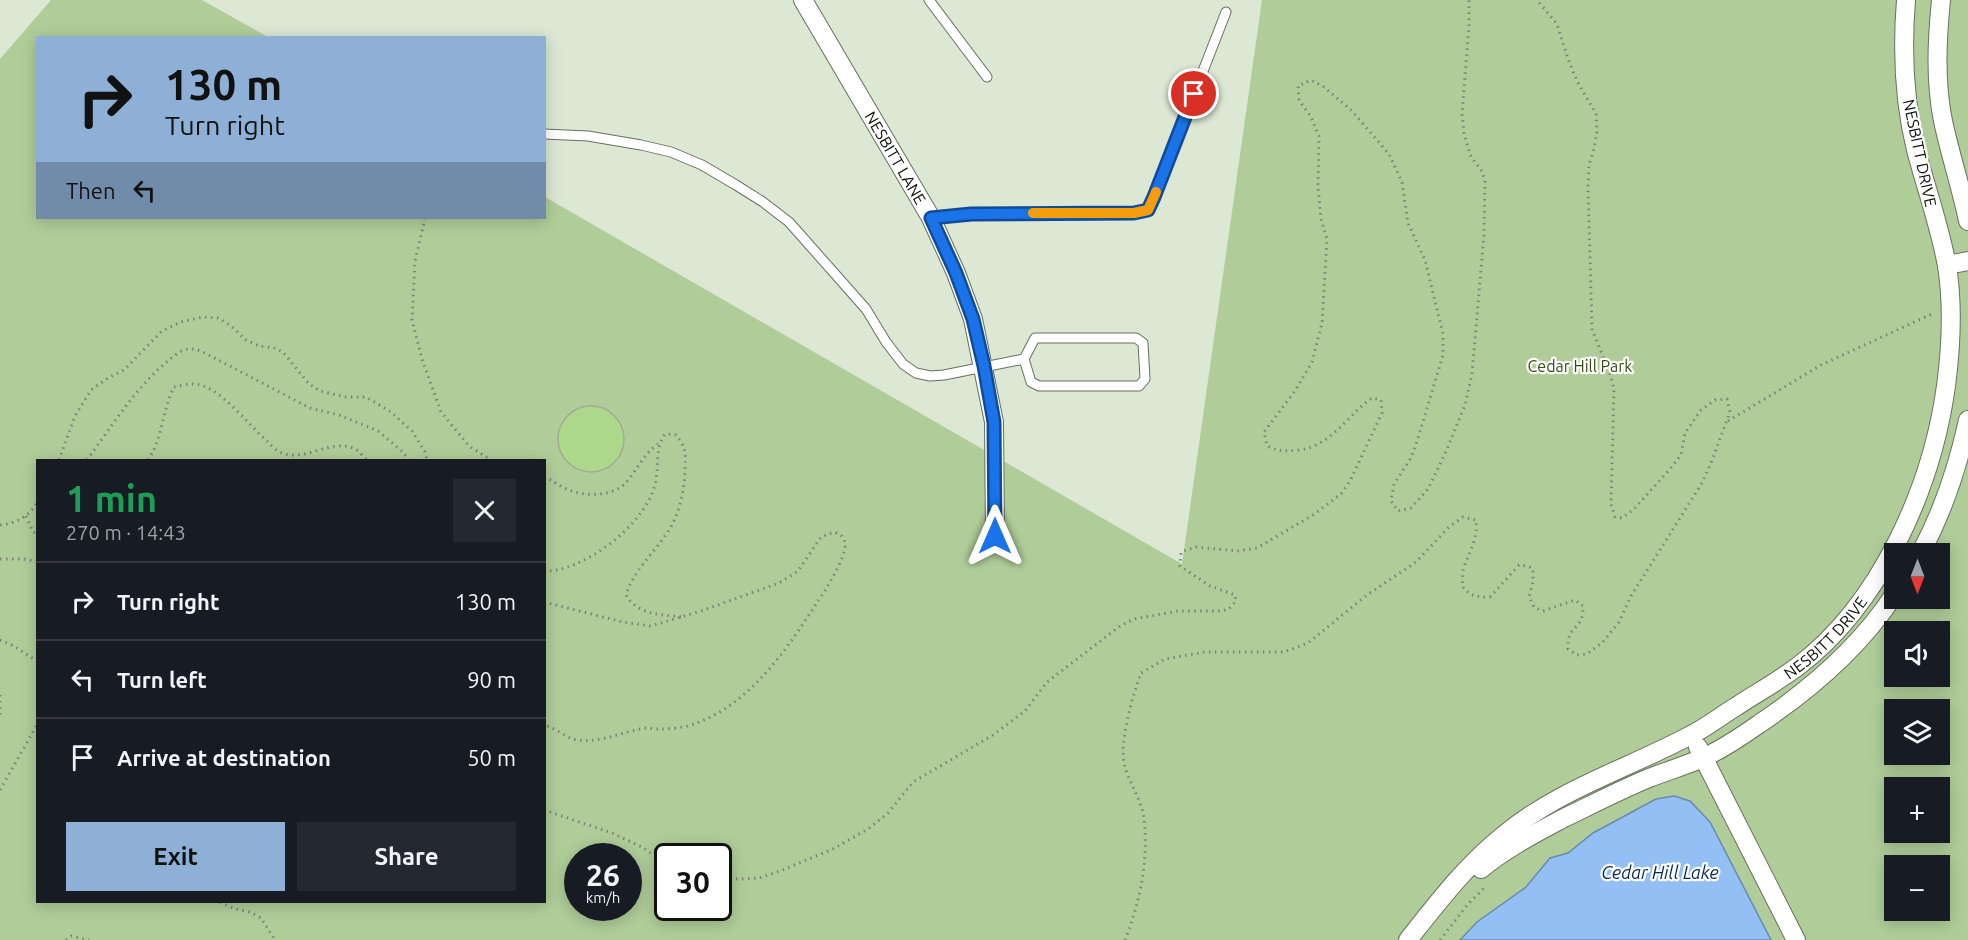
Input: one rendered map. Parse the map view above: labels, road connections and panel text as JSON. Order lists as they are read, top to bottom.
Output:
{
  "streets": {
    "street": ["NESBITT DRIVE", "NESBITT LANE"]
  },
  "water": ["Cedar Hill Lake"],
  "parks": ["Cedar Hill Park"],
  "north": "bottom",
  "page": {
    "turn": ["130 m", "Turn right"],
    "then": "Then",
    "heading": ["1 min", "270 m · 14:43"],
    "map_buttons": ["+", "−"],
    "list": [
      {
        "name": "Turn right",
        "value": "130 m"
      },
      {
        "name": "Turn left",
        "value": "90 m"
      },
      {
        "name": "Arrive at destination",
        "value": "50 m"
      }
    ],
    "buttons": ["Exit", "Share"],
    "speed": "26 km/h",
    "limit": "30"
  }
}
